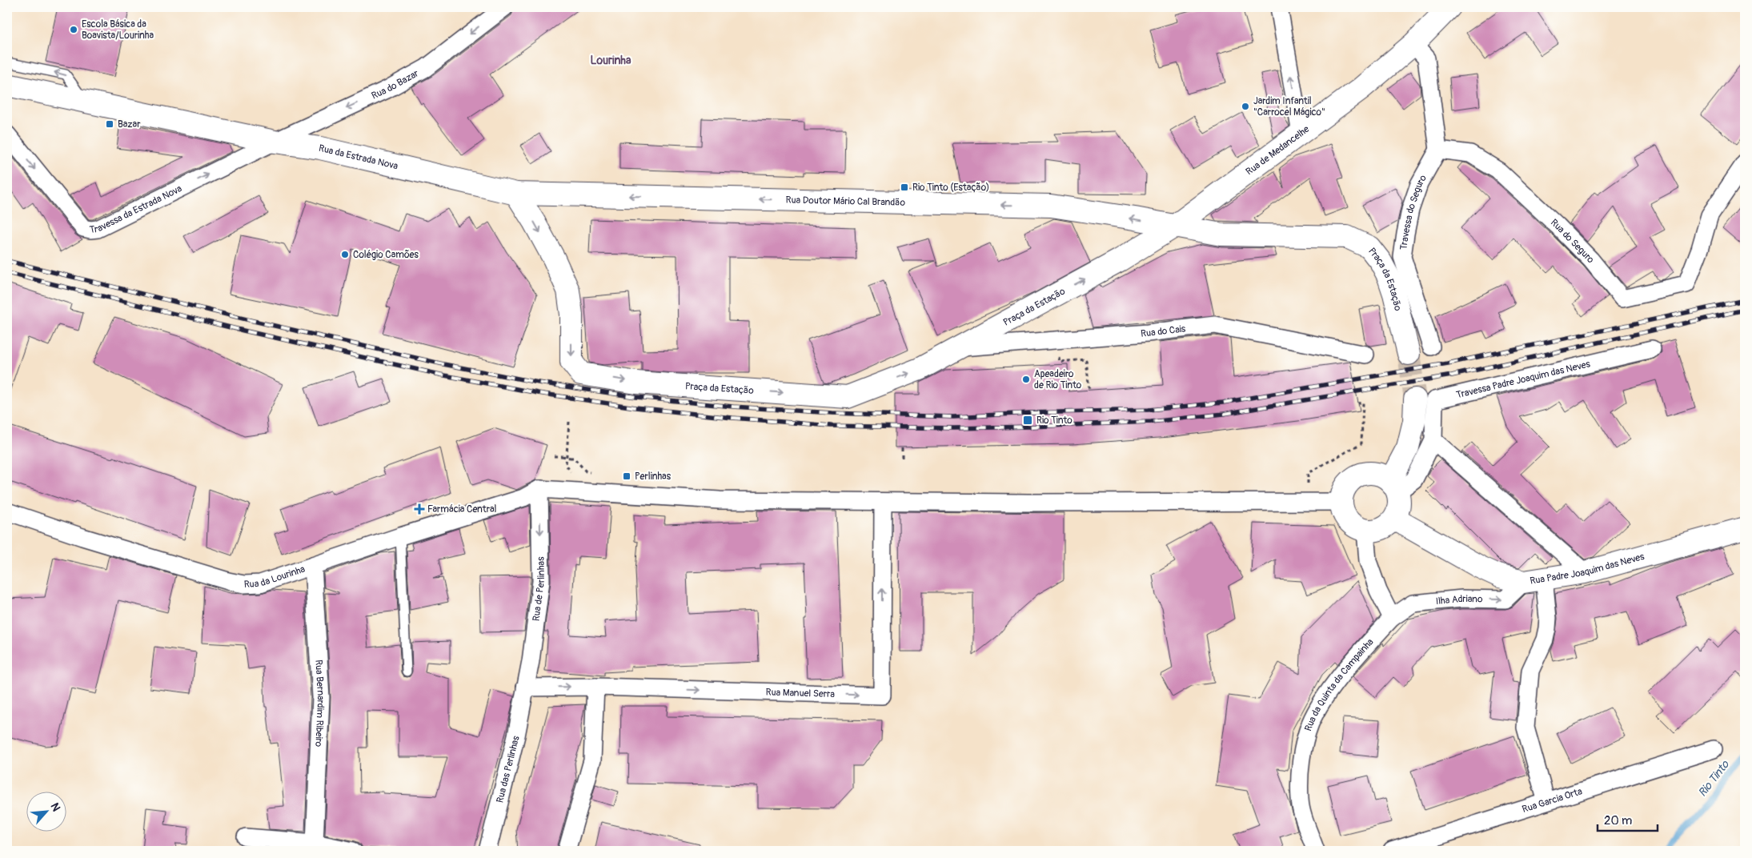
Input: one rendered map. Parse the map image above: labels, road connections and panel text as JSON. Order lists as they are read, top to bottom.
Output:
{
  "streets": {
    "street": [
      "Rua do Bazar",
      "Rua de Medancelhe",
      "Rua da Estrada Nova",
      "Rua Doutor Mário Cal Brandão",
      "Travessa da Estrada Nova",
      "Travessa do Seguro",
      "Rua do Seguro",
      "Praça da Estação",
      "Rua do Cais",
      "Travessa Padre Joaquim das Neves",
      "Rua Padre Joaquim das Neves",
      "Rua da Lourinha",
      "Rua de Perlinhas",
      "Ilha Adriano",
      "Rua da Quinta da Campainha",
      "Rua Manuel Serra",
      "Rua Bernardim Ribeiro",
      "Rua das Perlinhas",
      "Rua Garcia Orta"
    ]
  },
  "crossings": [
    ["Rua do Bazar", "Rua da Estrada Nova"],
    ["Rua do Bazar", "Travessa da Estrada Nova"],
    ["Rua de Medancelhe", "Rua Doutor Mário Cal Brandão"],
    ["Rua de Medancelhe", "Praça da Estação"],
    ["Rua da Estrada Nova", "Rua Doutor Mário Cal Brandão"],
    ["Rua da Estrada Nova", "Travessa da Estrada Nova"],
    ["Rua da Estrada Nova", "Praça da Estação"],
    ["Rua Doutor Mário Cal Brandão", "Praça da Estação"],
    ["Travessa do Seguro", "Rua do Seguro"],
    ["Praça da Estação", "Rua do Cais"],
    ["Travessa Padre Joaquim das Neves", "Rua Padre Joaquim das Neves"],
    ["Rua Padre Joaquim das Neves", "Ilha Adriano"],
    ["Rua da Lourinha", "Rua de Perlinhas"],
    ["Rua da Lourinha", "Rua Bernardim Ribeiro"],
    ["Rua de Perlinhas", "Rua Manuel Serra"],
    ["Rua de Perlinhas", "Rua das Perlinhas"],
    ["Ilha Adriano", "Rua da Quinta da Campainha"],
    ["Rua Manuel Serra", "Rua das Perlinhas"]
  ],
  "one_way": [
    "Rua do Bazar",
    "Rua Doutor Mário Cal Brandão",
    "Travessa da Estrada Nova",
    "Rua de Perlinhas"
  ],
  "districts": ["Lourinha"],
  "water": ["Rio Tinto"],
  "places": {
    "other": [
      "Escola Básica da Boavista/Lourinha",
      "Jardim Infantil \"Carrocel Mágico\"",
      "Colégio Camões",
      "Apeadeiro de Rio Tinto"
    ],
    "transit": [
      "Bazar",
      "Rio Tinto (Estação)",
      "Rio Tinto",
      "Perlinhas"
    ],
    "health": ["Farmácia Central"]
  },
  "scale_bar": "20 m",
  "north": "top right"
}
